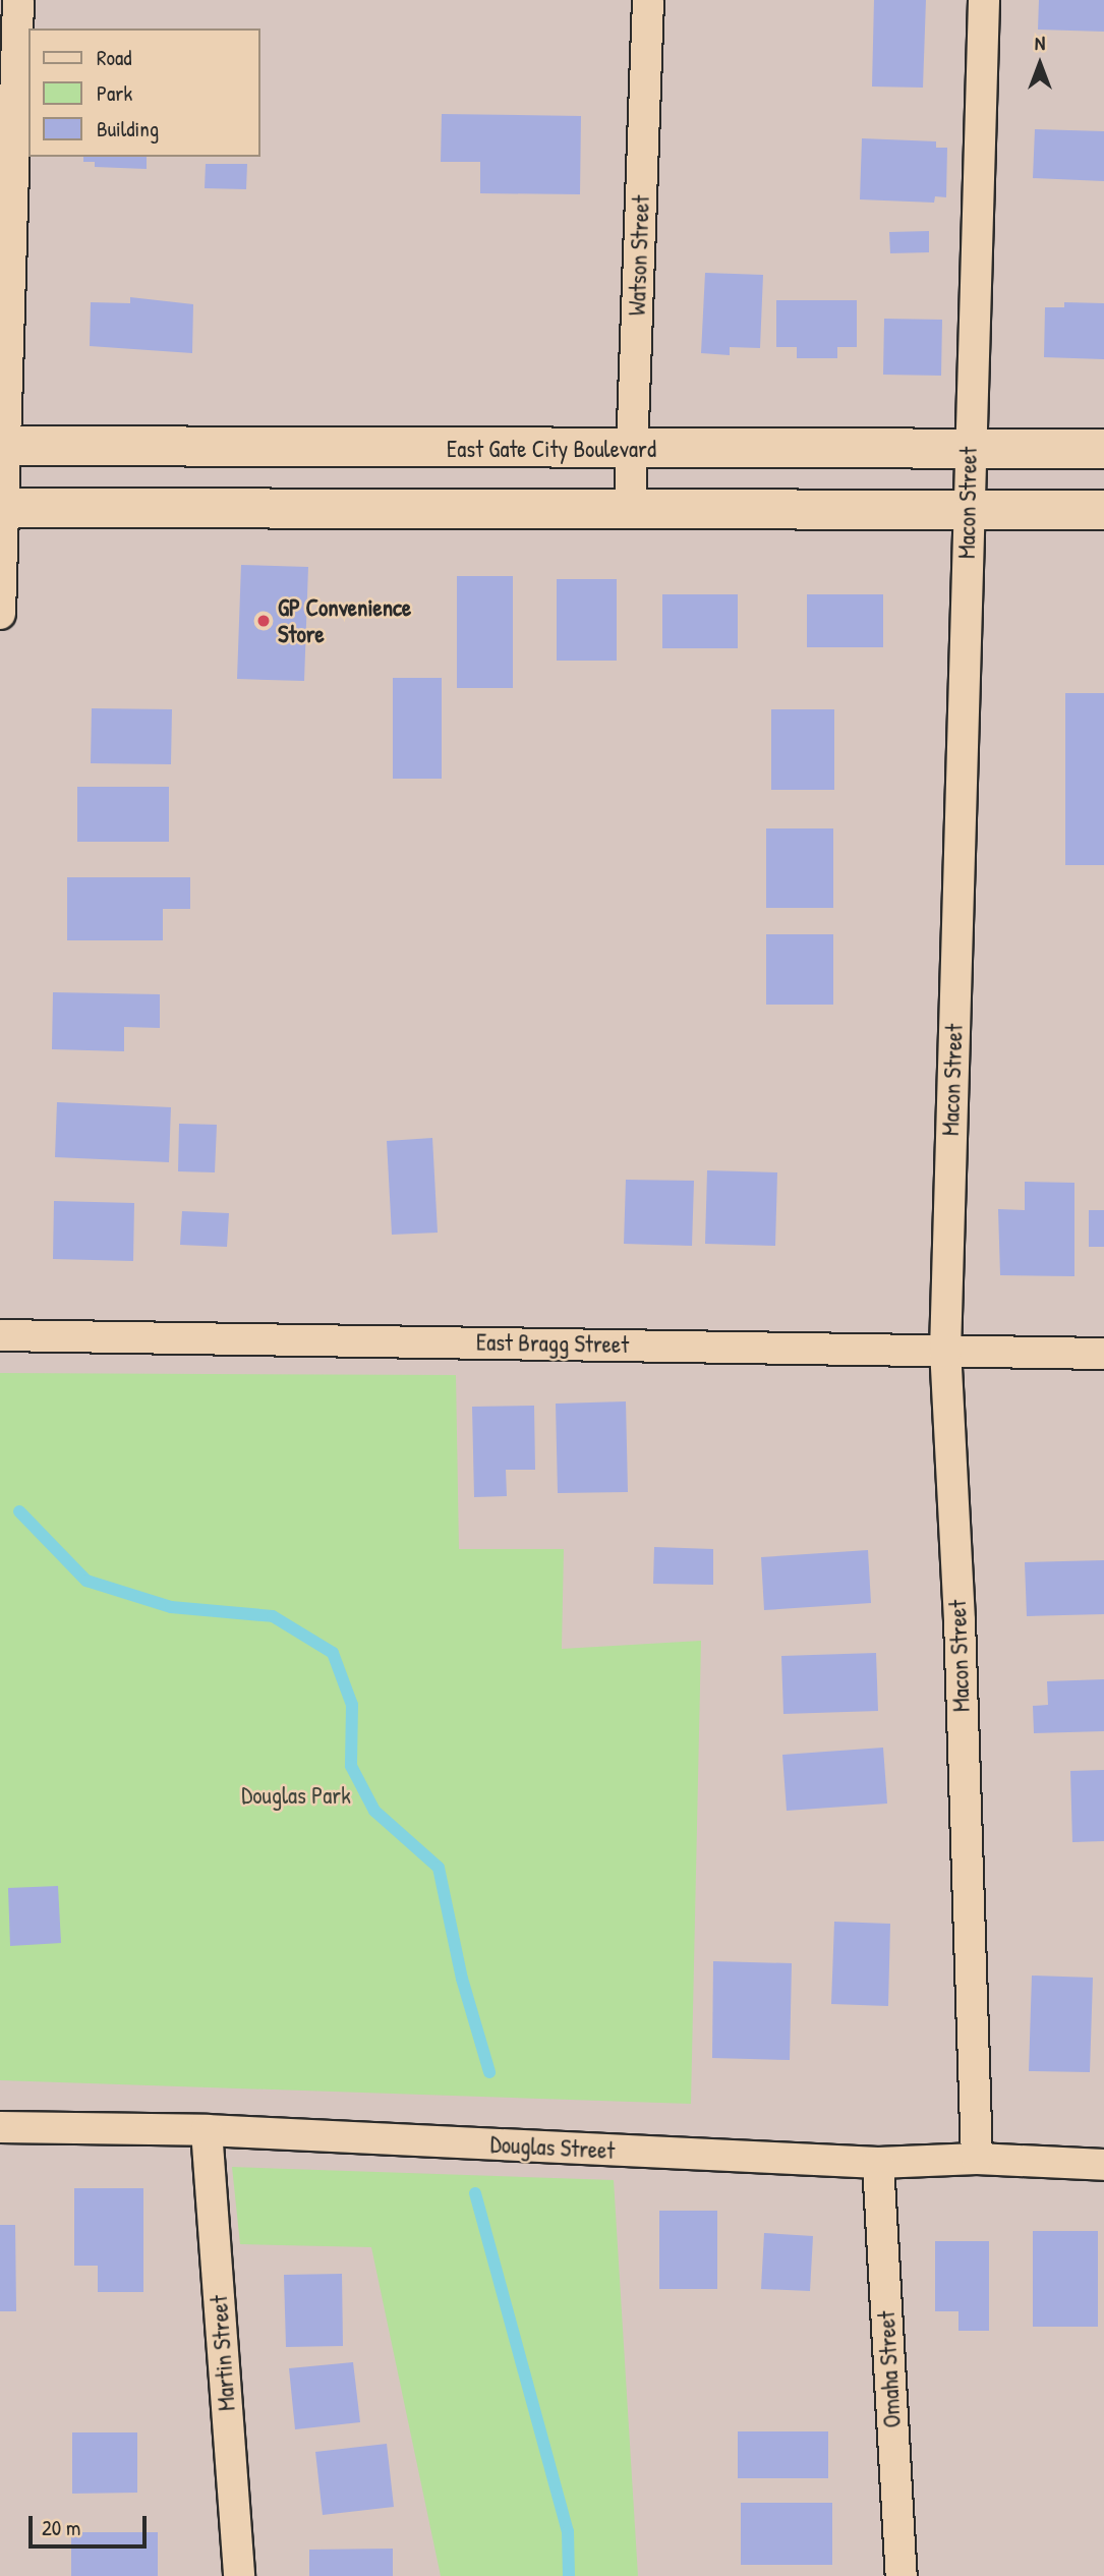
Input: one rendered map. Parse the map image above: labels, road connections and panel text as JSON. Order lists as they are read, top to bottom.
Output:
{
  "streets": {
    "main road": ["East Gate City Boulevard"],
    "street": [
      "Watson Street",
      "Macon Street",
      "East Bragg Street",
      "Douglas Street",
      "Martin Street",
      "Omaha Street"
    ]
  },
  "crossings": [
    ["Watson Street", "East Gate City Boulevard"],
    ["East Gate City Boulevard", "Macon Street"],
    ["Macon Street", "East Bragg Street"],
    ["Macon Street", "Douglas Street"],
    ["Douglas Street", "Martin Street"],
    ["Douglas Street", "Omaha Street"]
  ],
  "parks": ["Douglas Park"],
  "places": ["GP Convenience Store"],
  "legend": ["Road", "Park", "Building"],
  "scale_bar": "20 m",
  "north": "top"
}
